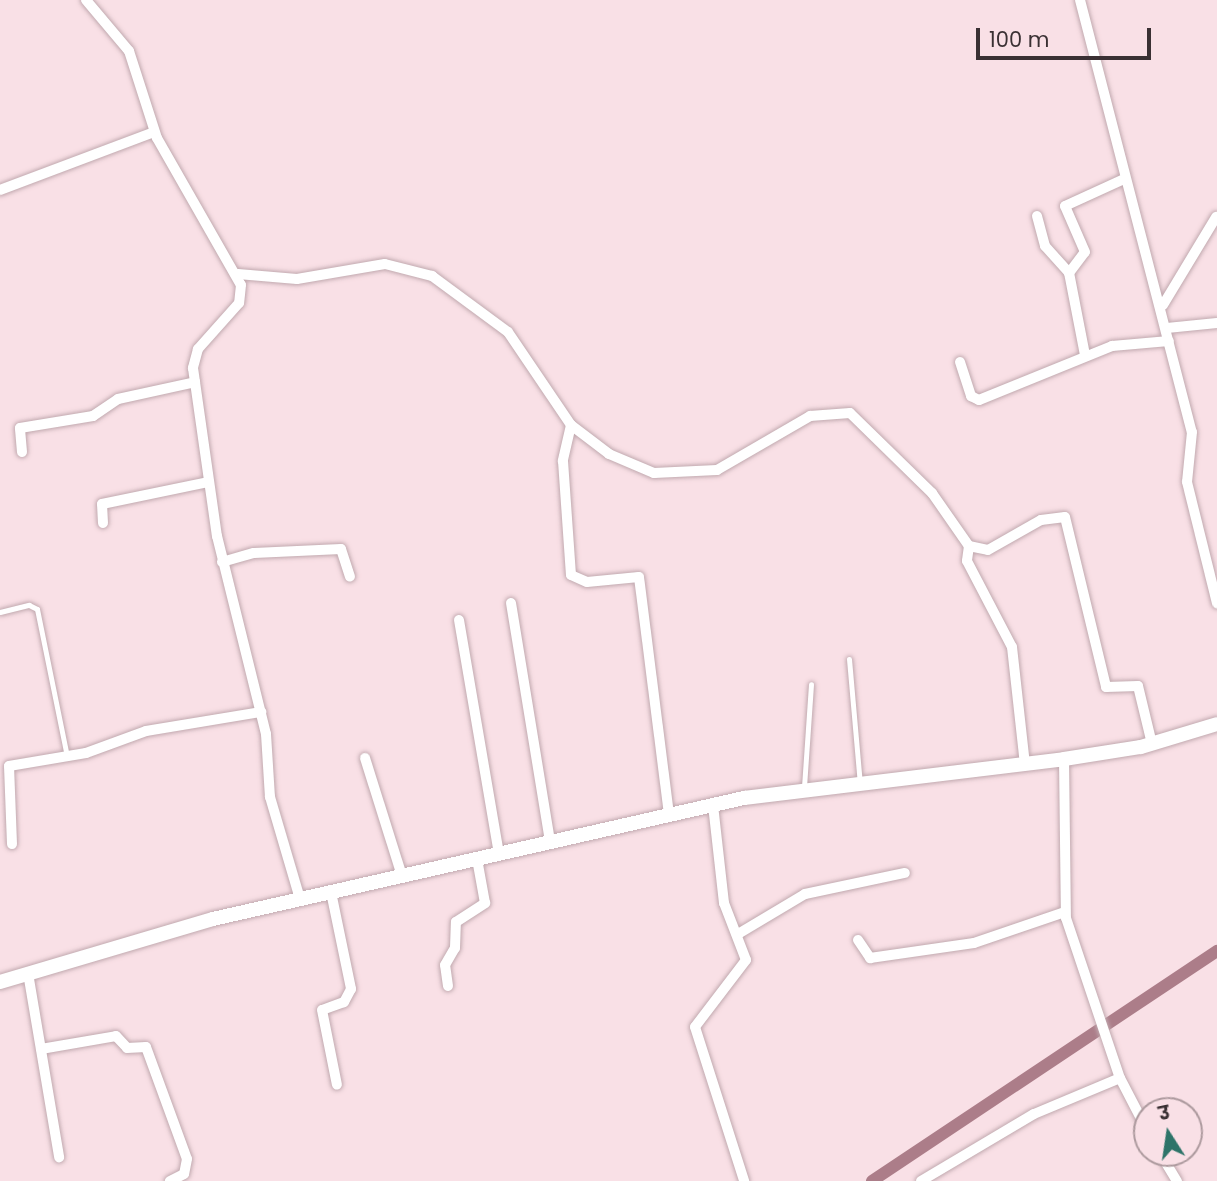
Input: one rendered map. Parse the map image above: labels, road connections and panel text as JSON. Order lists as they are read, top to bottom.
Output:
{
  "scale_bar": "100 m",
  "north": "top"
}
